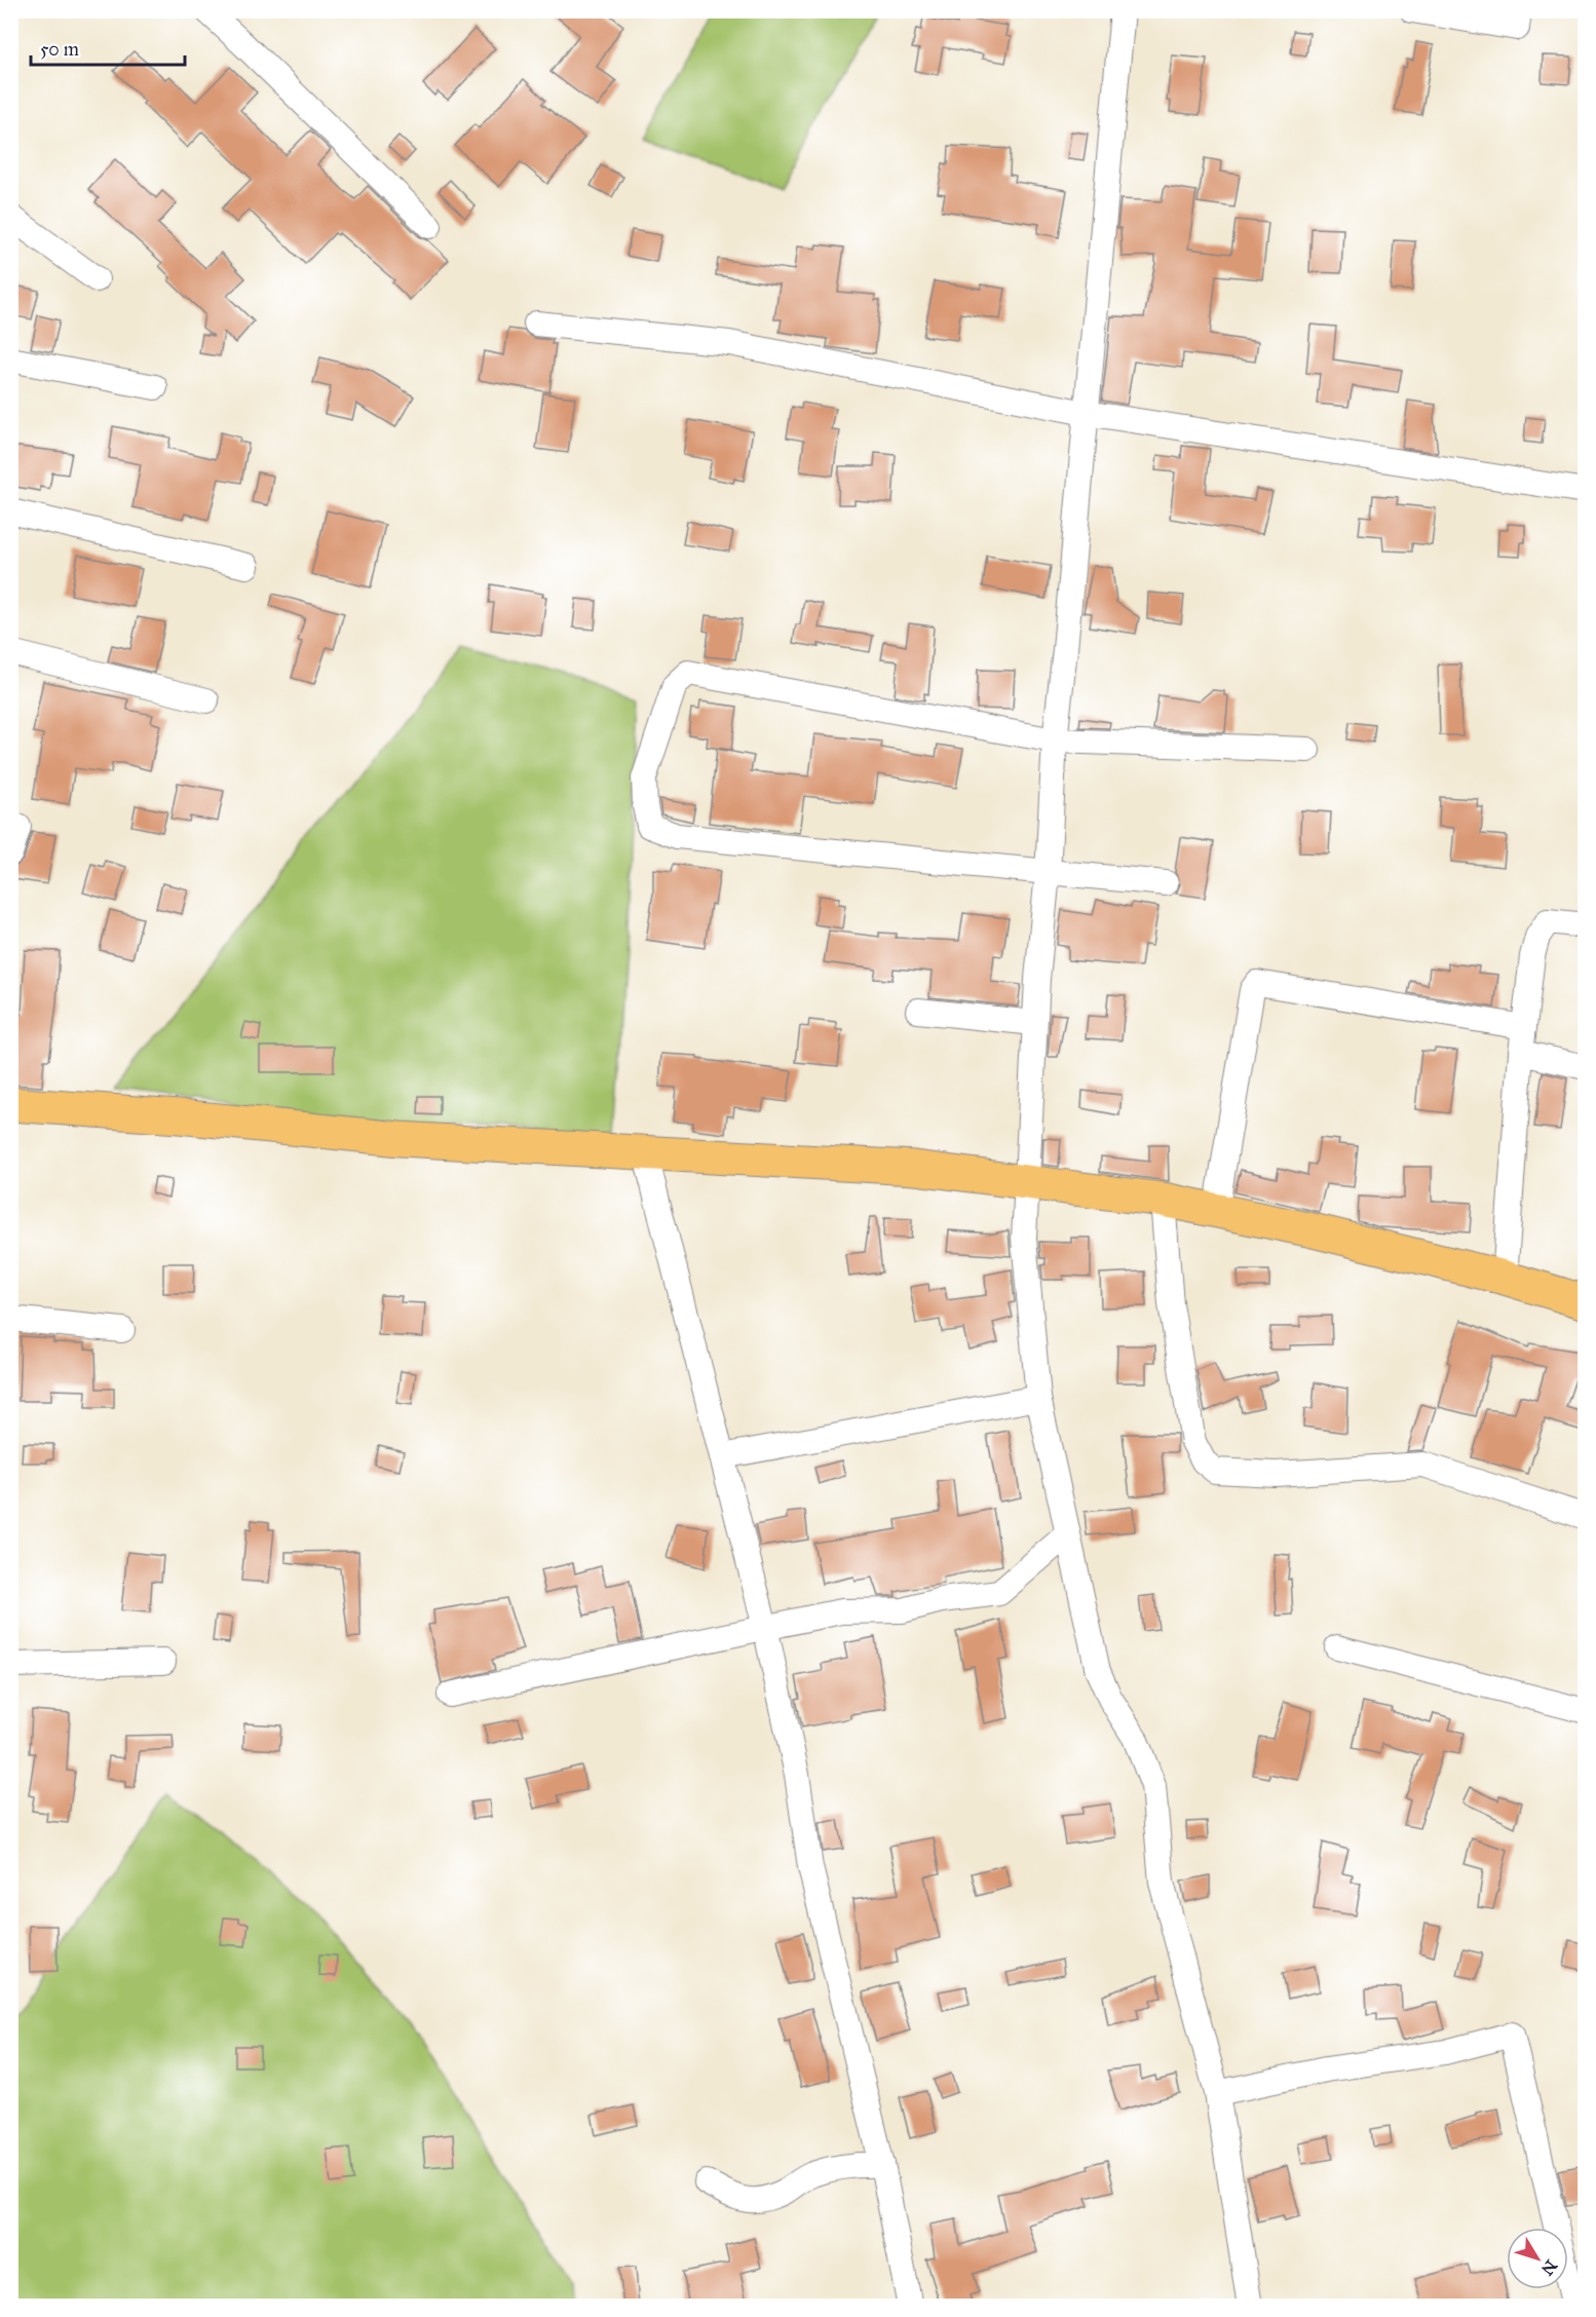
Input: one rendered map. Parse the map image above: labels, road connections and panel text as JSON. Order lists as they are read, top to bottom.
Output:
{
  "scale_bar": "50 m",
  "north": "bottom right"
}
